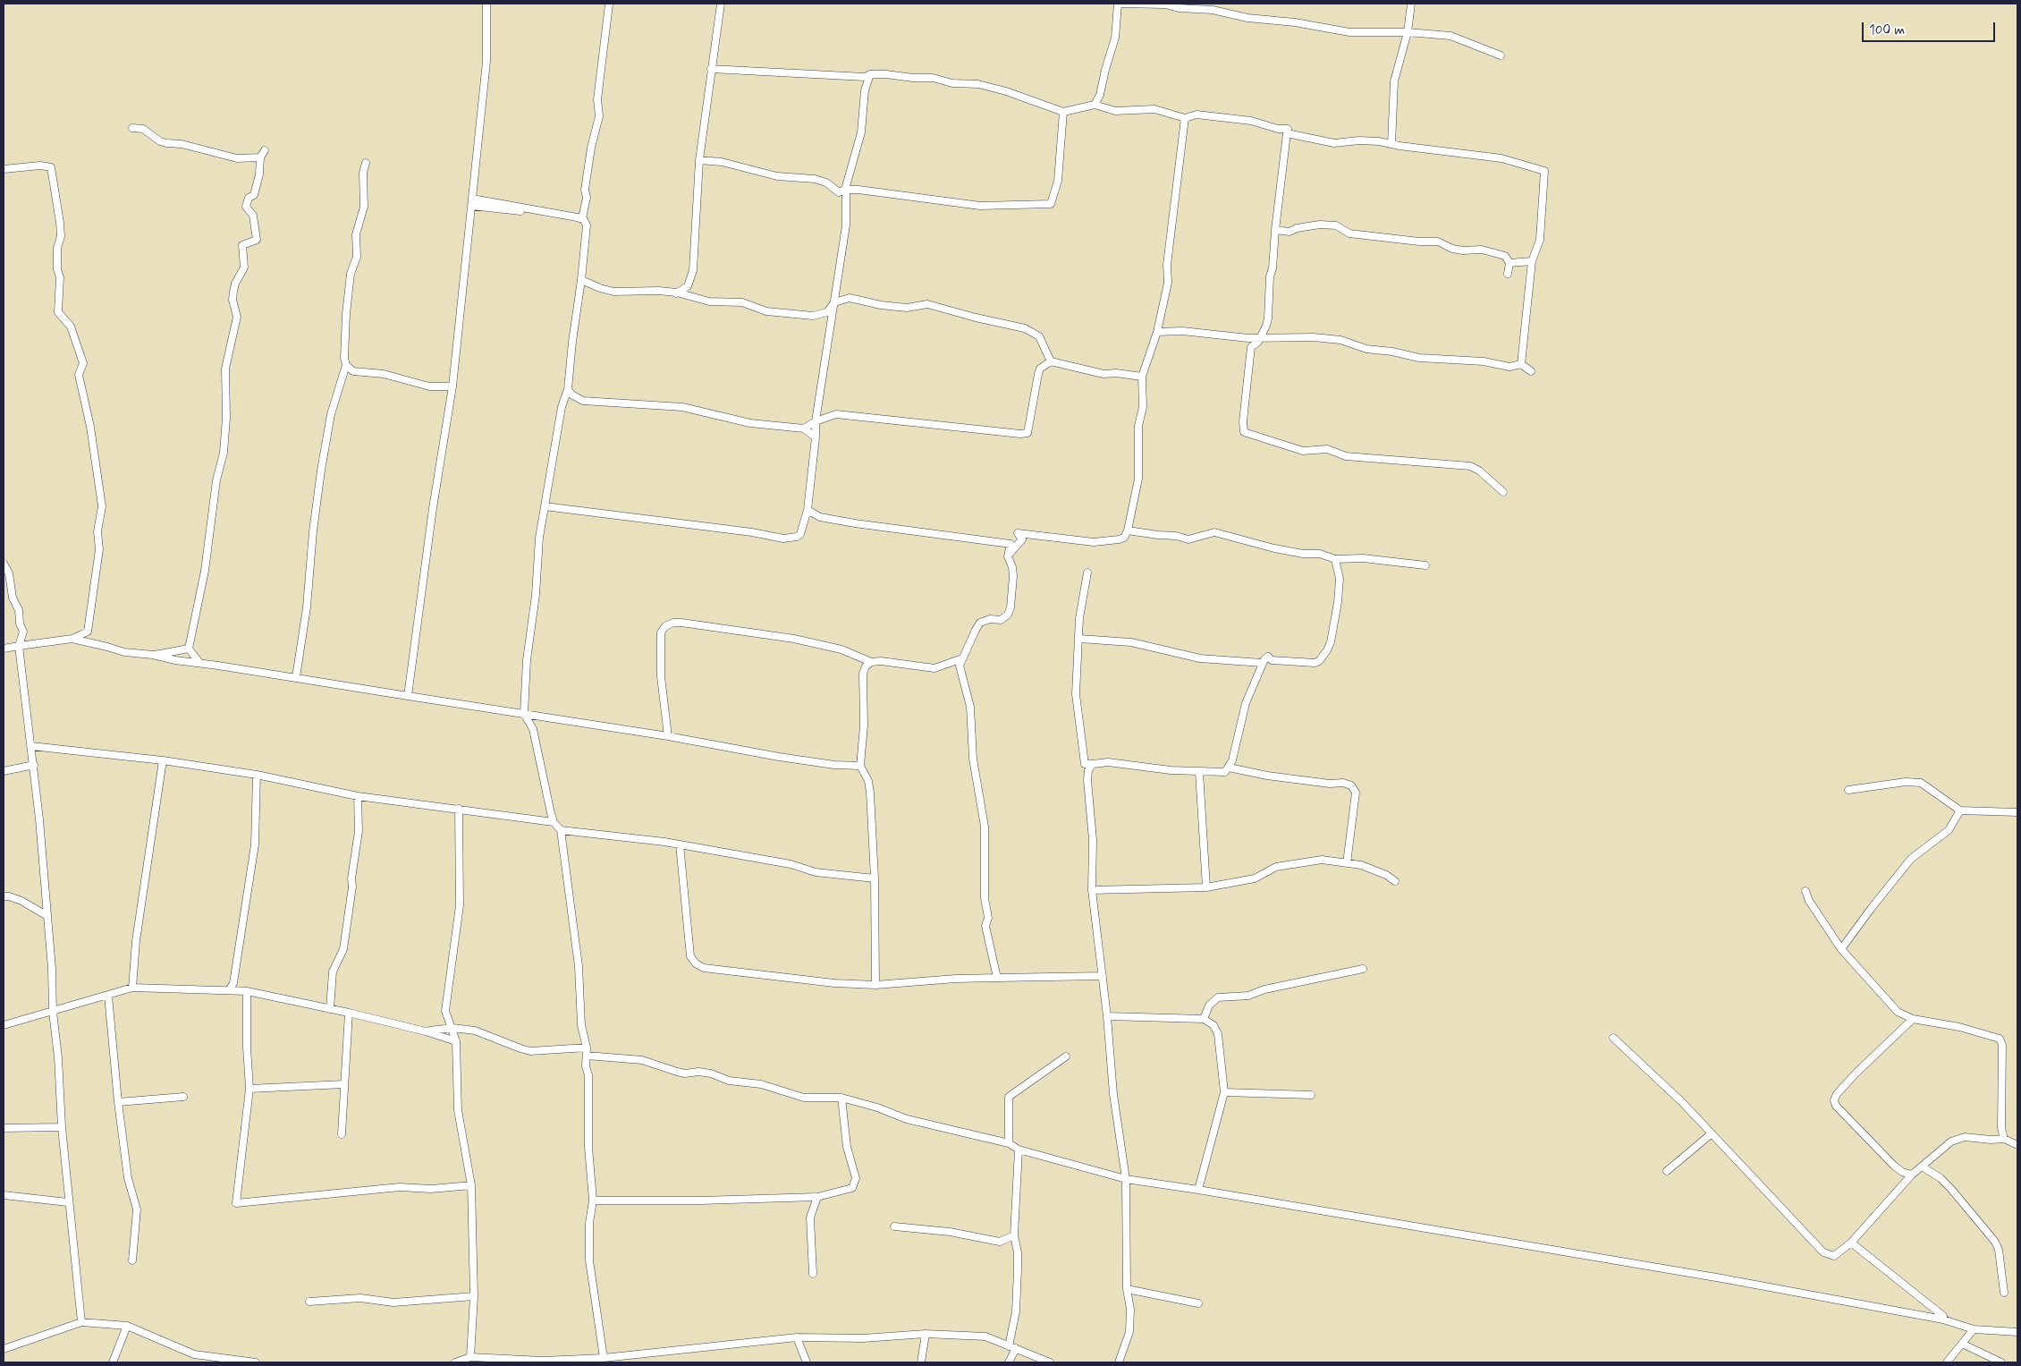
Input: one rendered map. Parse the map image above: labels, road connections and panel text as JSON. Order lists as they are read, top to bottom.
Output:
{
  "scale_bar": "100 m"
}
